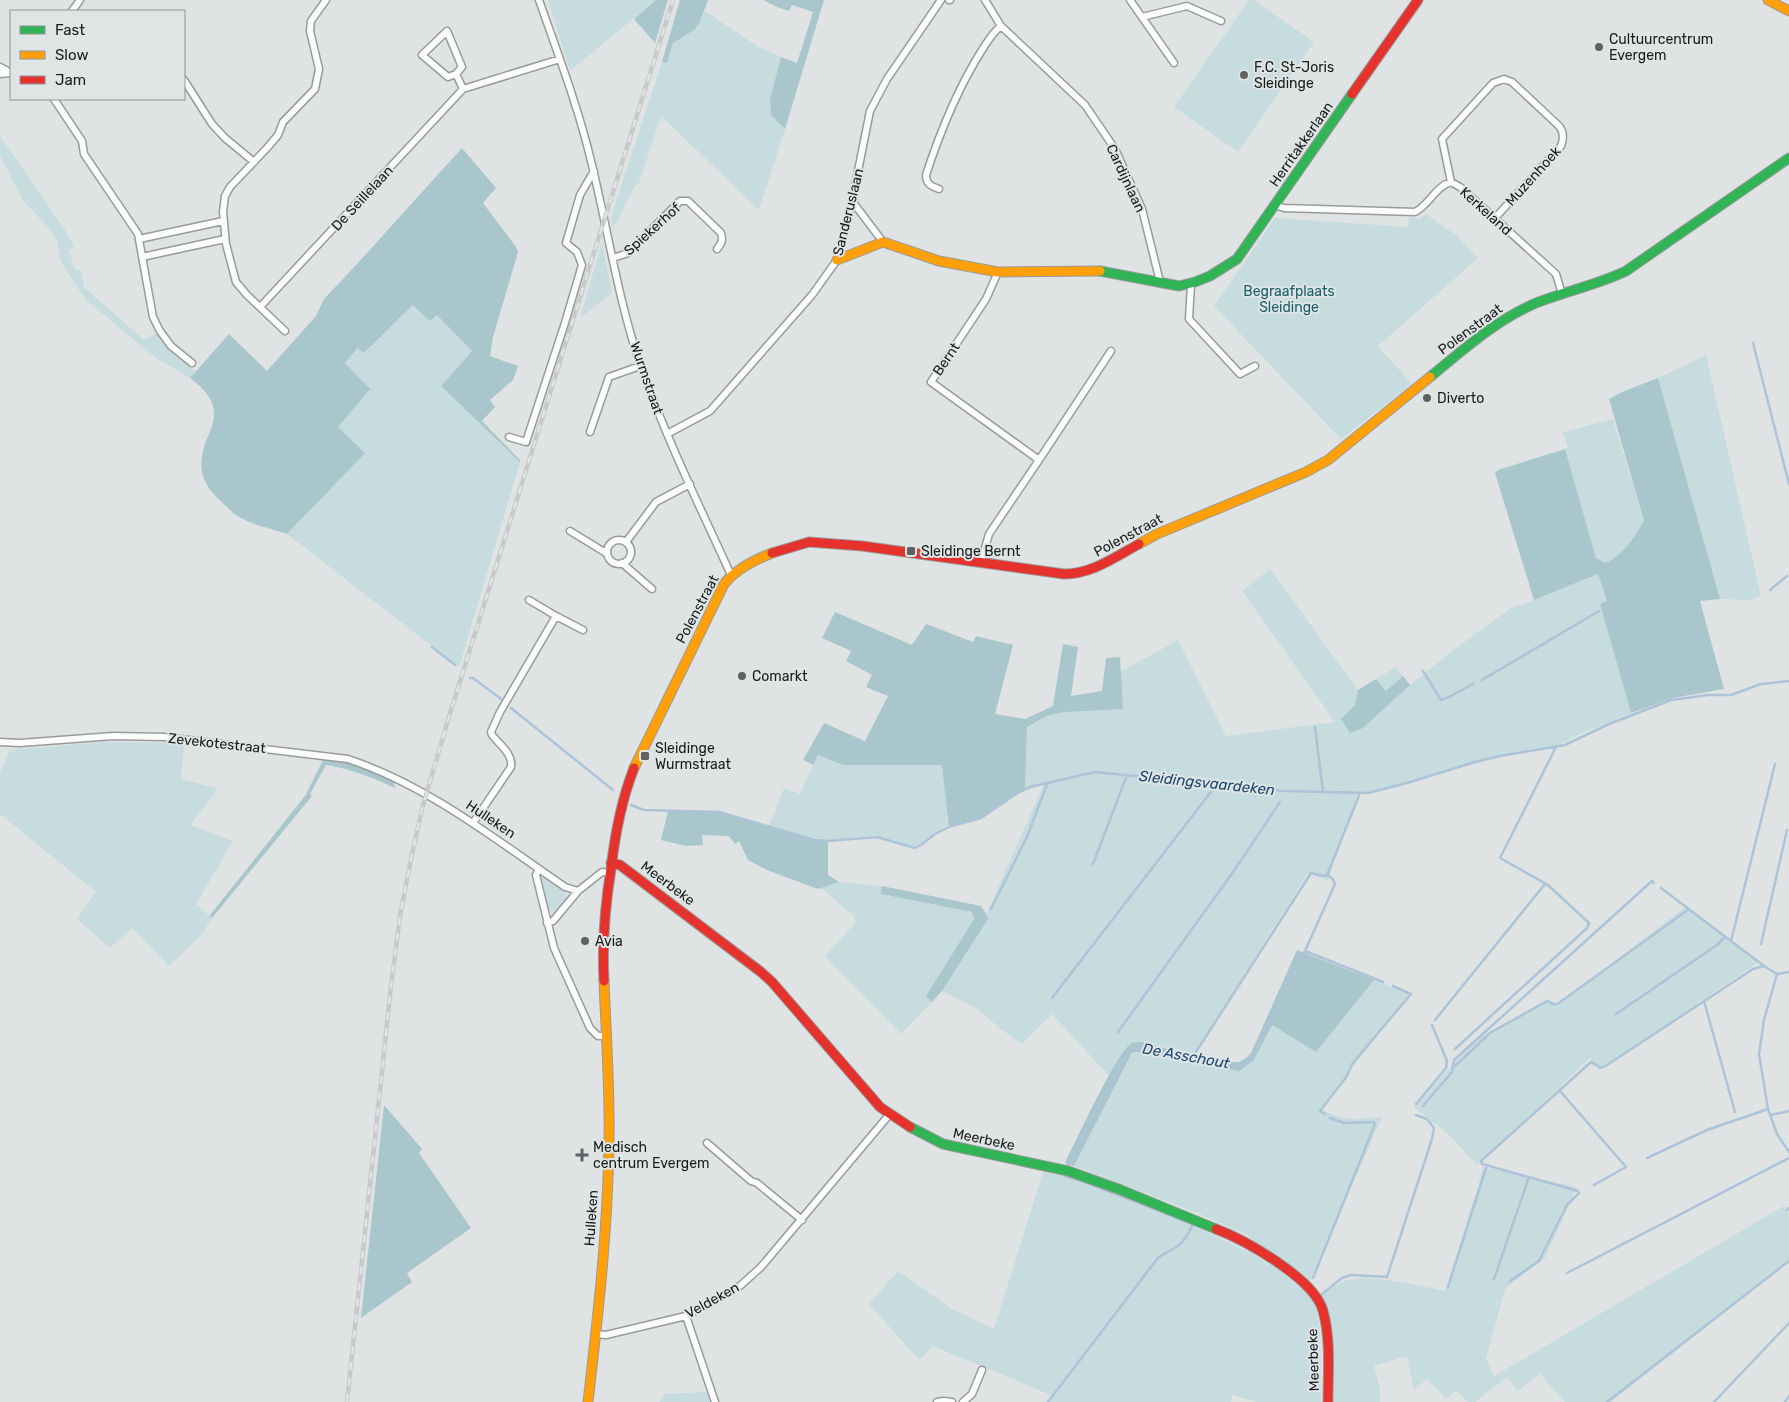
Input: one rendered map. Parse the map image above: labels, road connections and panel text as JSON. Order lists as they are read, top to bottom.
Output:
{
  "streets": {
    "main road": [
      "Herritakkerlaan",
      "Polenstraat",
      "Hulleken",
      "Meerbeke"
    ],
    "street": [
      "Muzenhoek",
      "Cardijnlaan",
      "De Seillelaan",
      "Kerkeland",
      "Sanderuslaan",
      "Spiekerhof",
      "Bernt",
      "Wurmstraat",
      "Zevekotestraat",
      "Veldeken"
    ]
  },
  "crossings": [
    ["Herritakkerlaan", "Cardijnlaan"],
    ["Herritakkerlaan", "Kerkeland"],
    ["Herritakkerlaan", "Bernt"],
    ["Muzenhoek", "Kerkeland"],
    ["De Seillelaan", "Wurmstraat"],
    ["Kerkeland", "Polenstraat"],
    ["Sanderuslaan", "Wurmstraat"],
    ["Spiekerhof", "Wurmstraat"],
    ["Polenstraat", "Wurmstraat"],
    ["Polenstraat", "Hulleken"],
    ["Zevekotestraat", "Hulleken"],
    ["Hulleken", "Meerbeke"],
    ["Hulleken", "Veldeken"],
    ["Meerbeke", "Veldeken"]
  ],
  "water": ["Sleidingsvaardeken", "De Asschout"],
  "parks": ["Begraafplaats Sleidinge"],
  "places": {
    "other": [
      "Cultuurcentrum Evergem",
      "F.C. St-Joris Sleidinge",
      "Diverto",
      "Comarkt",
      "Avia"
    ],
    "transit": ["Sleidinge Bernt", "Sleidinge Wurmstraat"],
    "health": ["Medisch centrum Evergem"]
  },
  "legend": ["Fast", "Slow", "Jam"]
}
